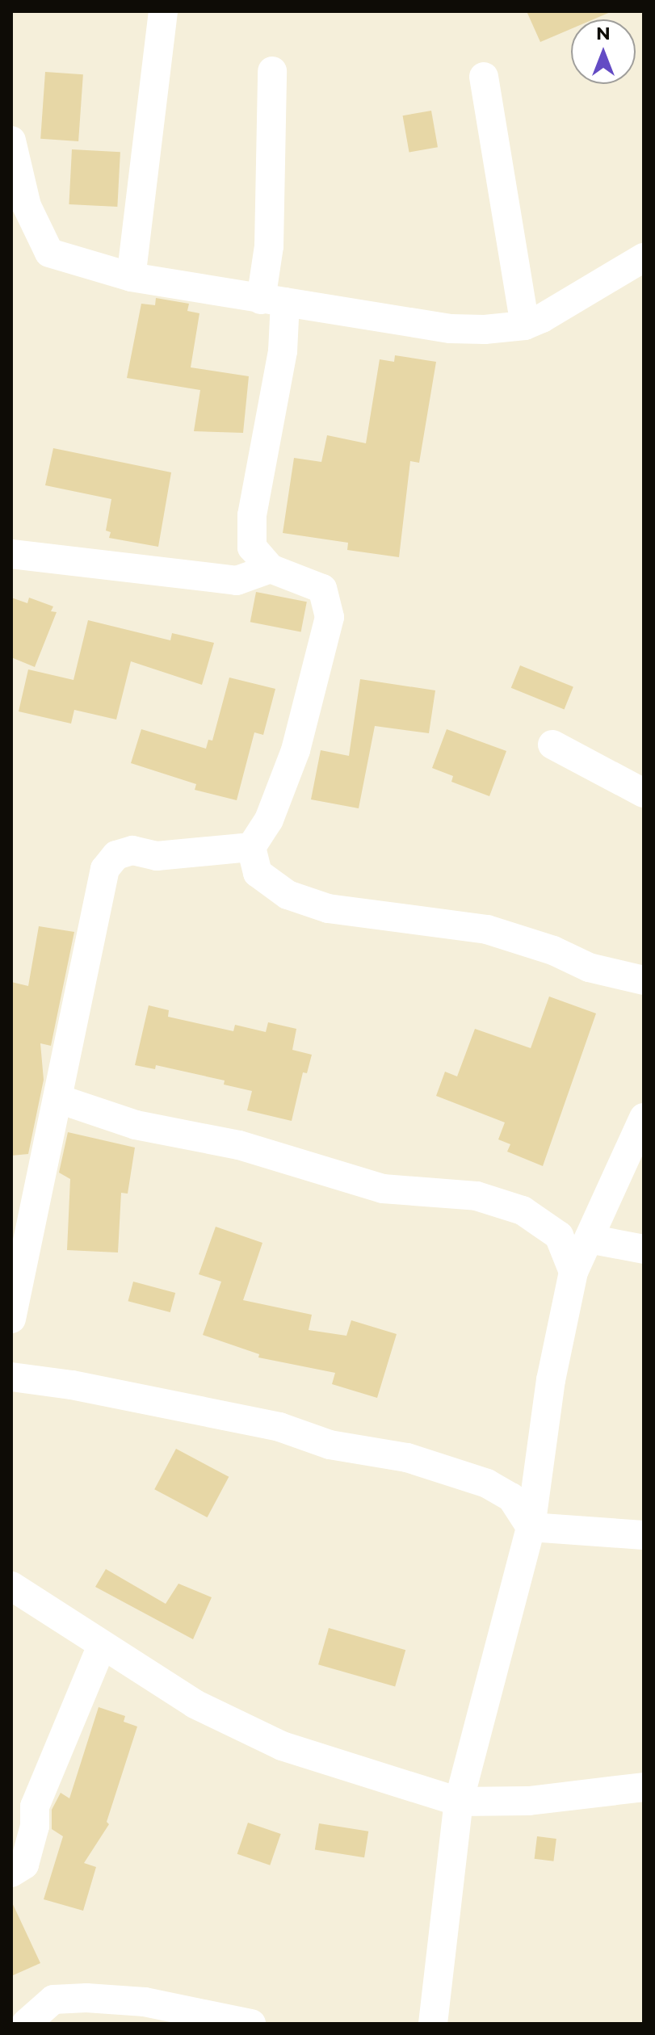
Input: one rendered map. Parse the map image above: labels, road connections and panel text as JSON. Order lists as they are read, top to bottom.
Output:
{
  "north": "top"
}
